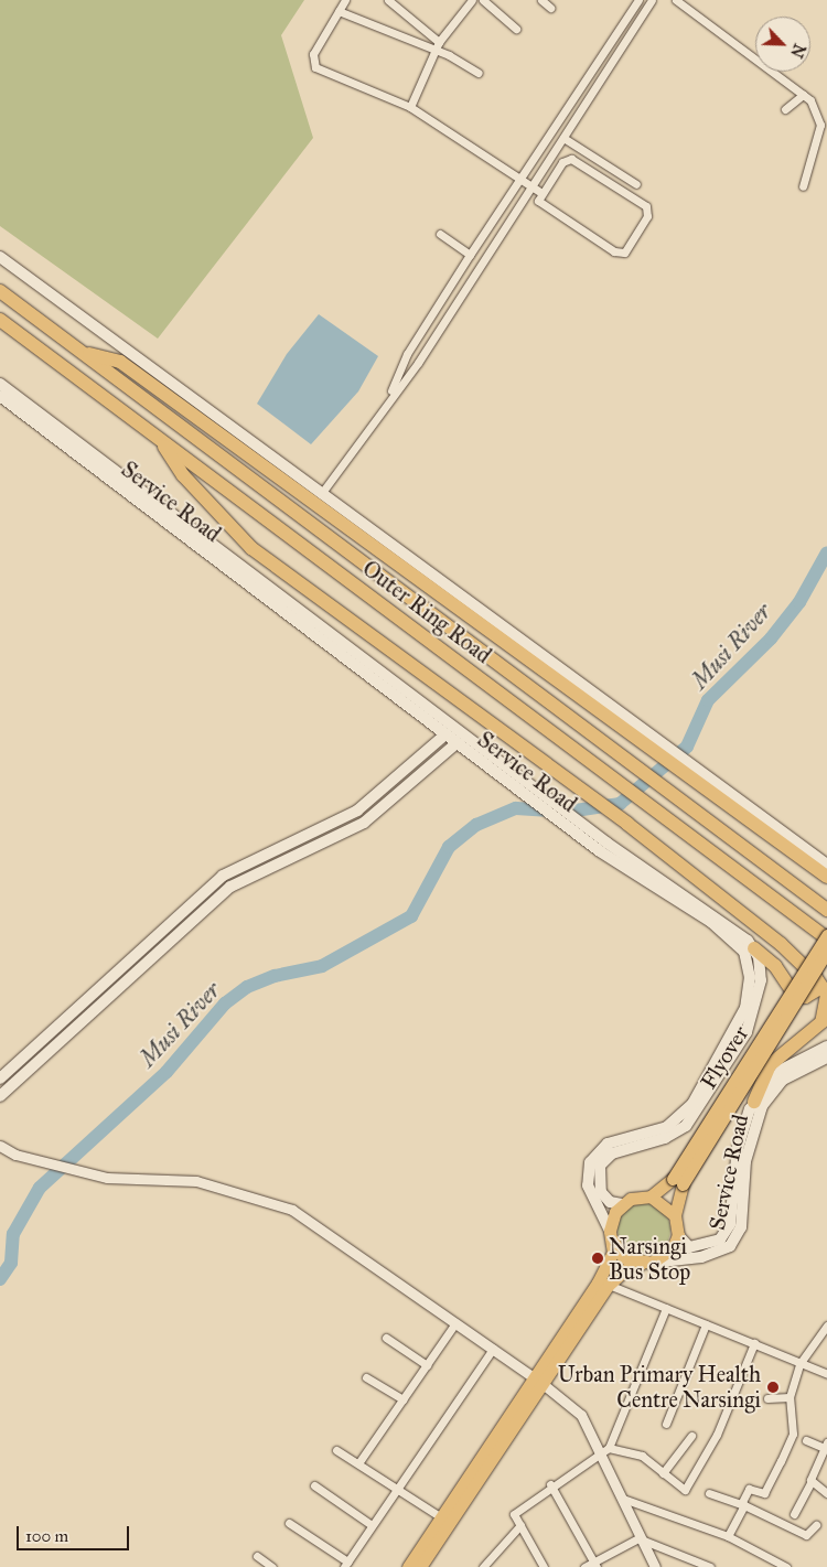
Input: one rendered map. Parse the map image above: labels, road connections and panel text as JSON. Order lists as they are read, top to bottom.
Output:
{
  "streets": {
    "highway": ["Outer Ring Road"],
    "main road": ["Service Road", "Flyover"]
  },
  "crossings": [
    ["Service Road", "Flyover"],
    ["Outer Ring Road", "Flyover"]
  ],
  "water": ["Musi River"],
  "places": ["Narsingi Bus Stop", "Urban Primary Health Centre Narsingi"],
  "scale_bar": "100 m",
  "north": "bottom right"
}
